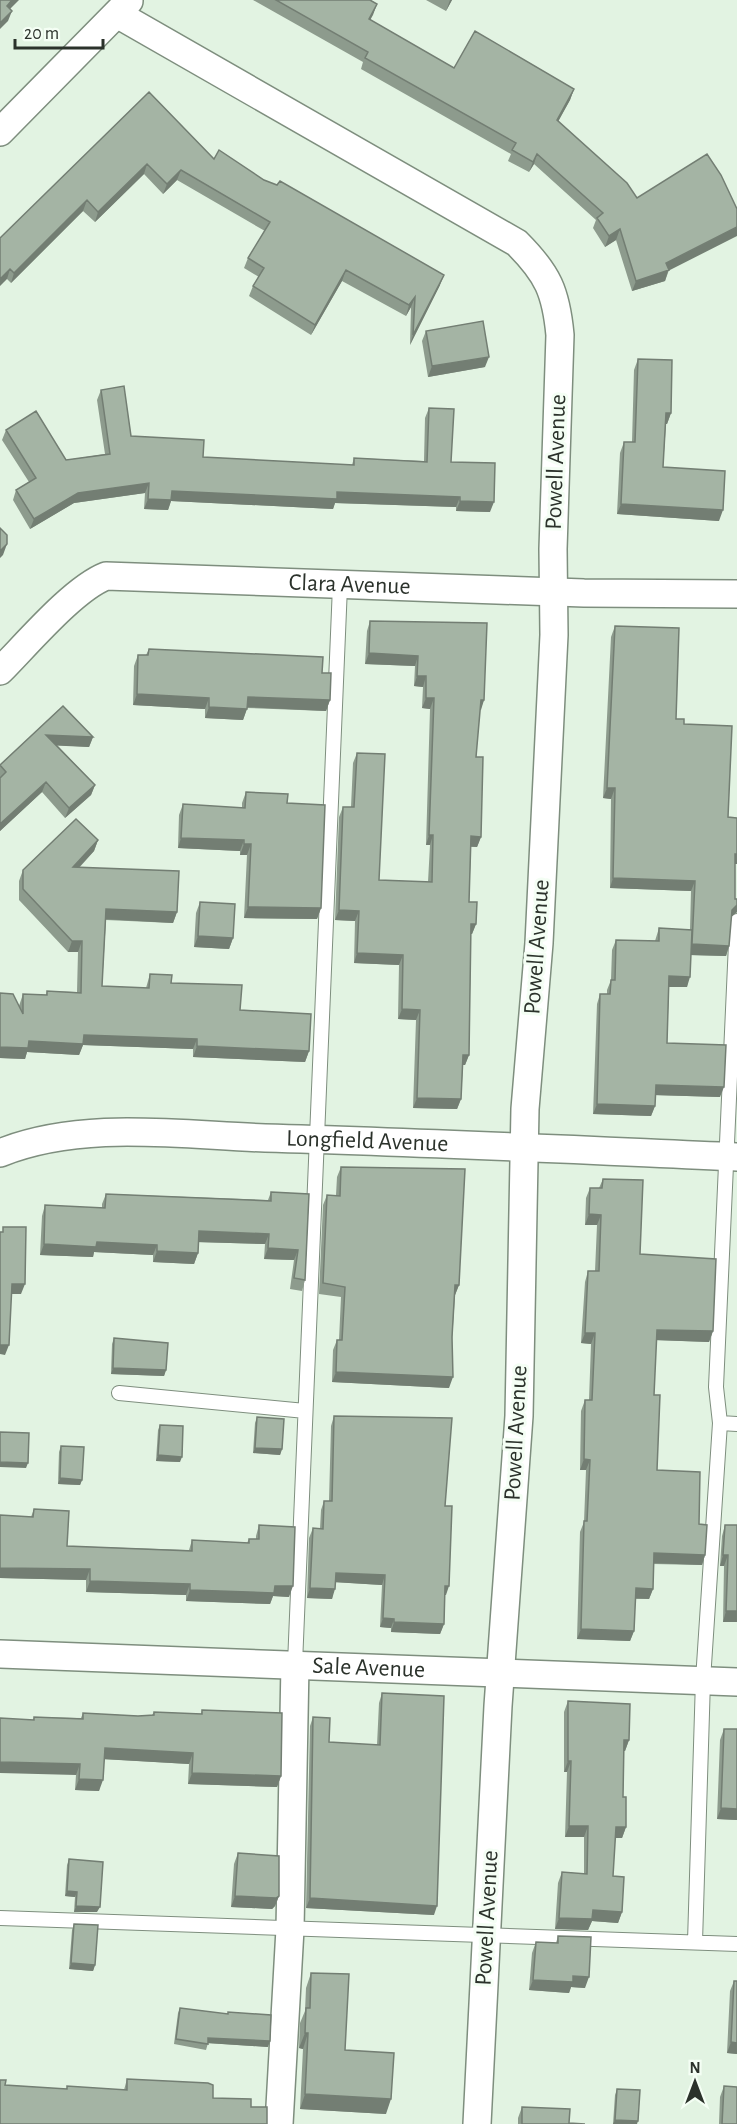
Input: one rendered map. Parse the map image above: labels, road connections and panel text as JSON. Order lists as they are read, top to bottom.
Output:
{
  "streets": {
    "street": [
      "Powell Avenue",
      "Clara Avenue",
      "Longfield Avenue",
      "Sale Avenue"
    ]
  },
  "crossings": [
    ["Powell Avenue", "Clara Avenue"],
    ["Powell Avenue", "Longfield Avenue"],
    ["Powell Avenue", "Sale Avenue"]
  ],
  "scale_bar": "20 m",
  "north": "top"
}
